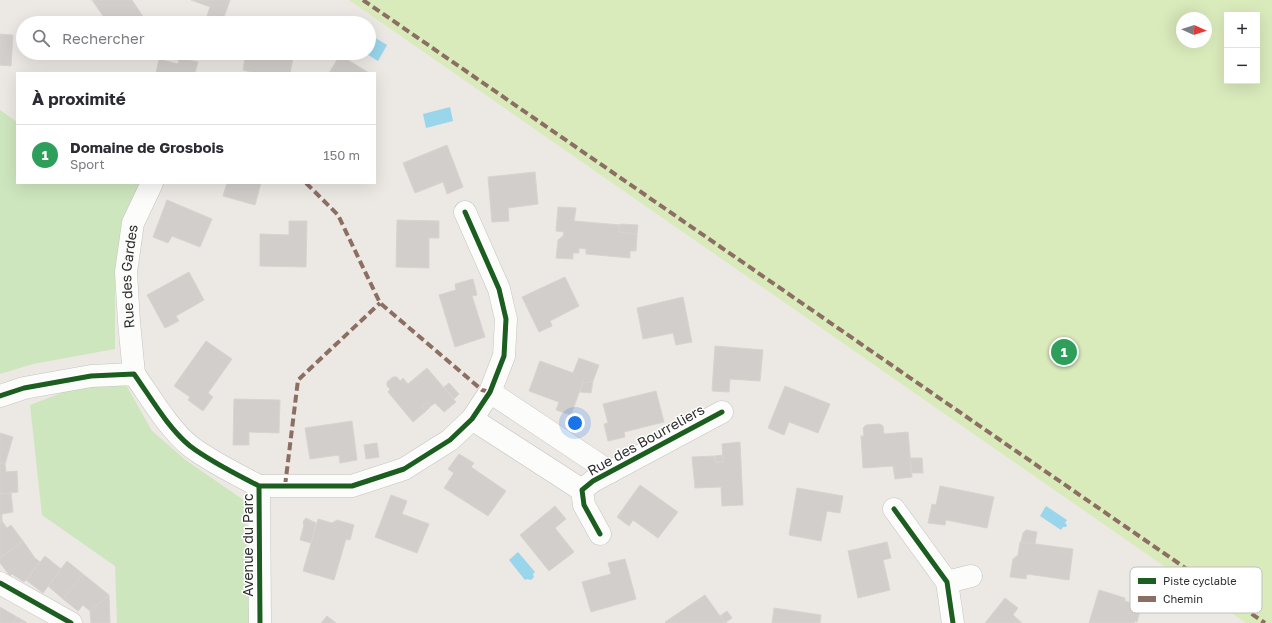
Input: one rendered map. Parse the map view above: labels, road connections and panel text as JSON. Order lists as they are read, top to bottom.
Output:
{
  "streets": {
    "street": ["Rue des Gardes", "Rue des Bourreliers", "Avenue du Parc"]
  },
  "crossings": [
    ["Rue des Gardes", "Avenue du Parc"]
  ],
  "legend": ["Piste cyclable", "Chemin"],
  "north": "right",
  "page": {
    "map_buttons": ["+", "−"],
    "search": "Rechercher",
    "heading": "À proximité",
    "list": [
      {
        "mark": "1",
        "name": "Domaine de Grosbois",
        "note": "Sport",
        "value": "150 m"
      }
    ],
    "pins": "1"
  }
}
